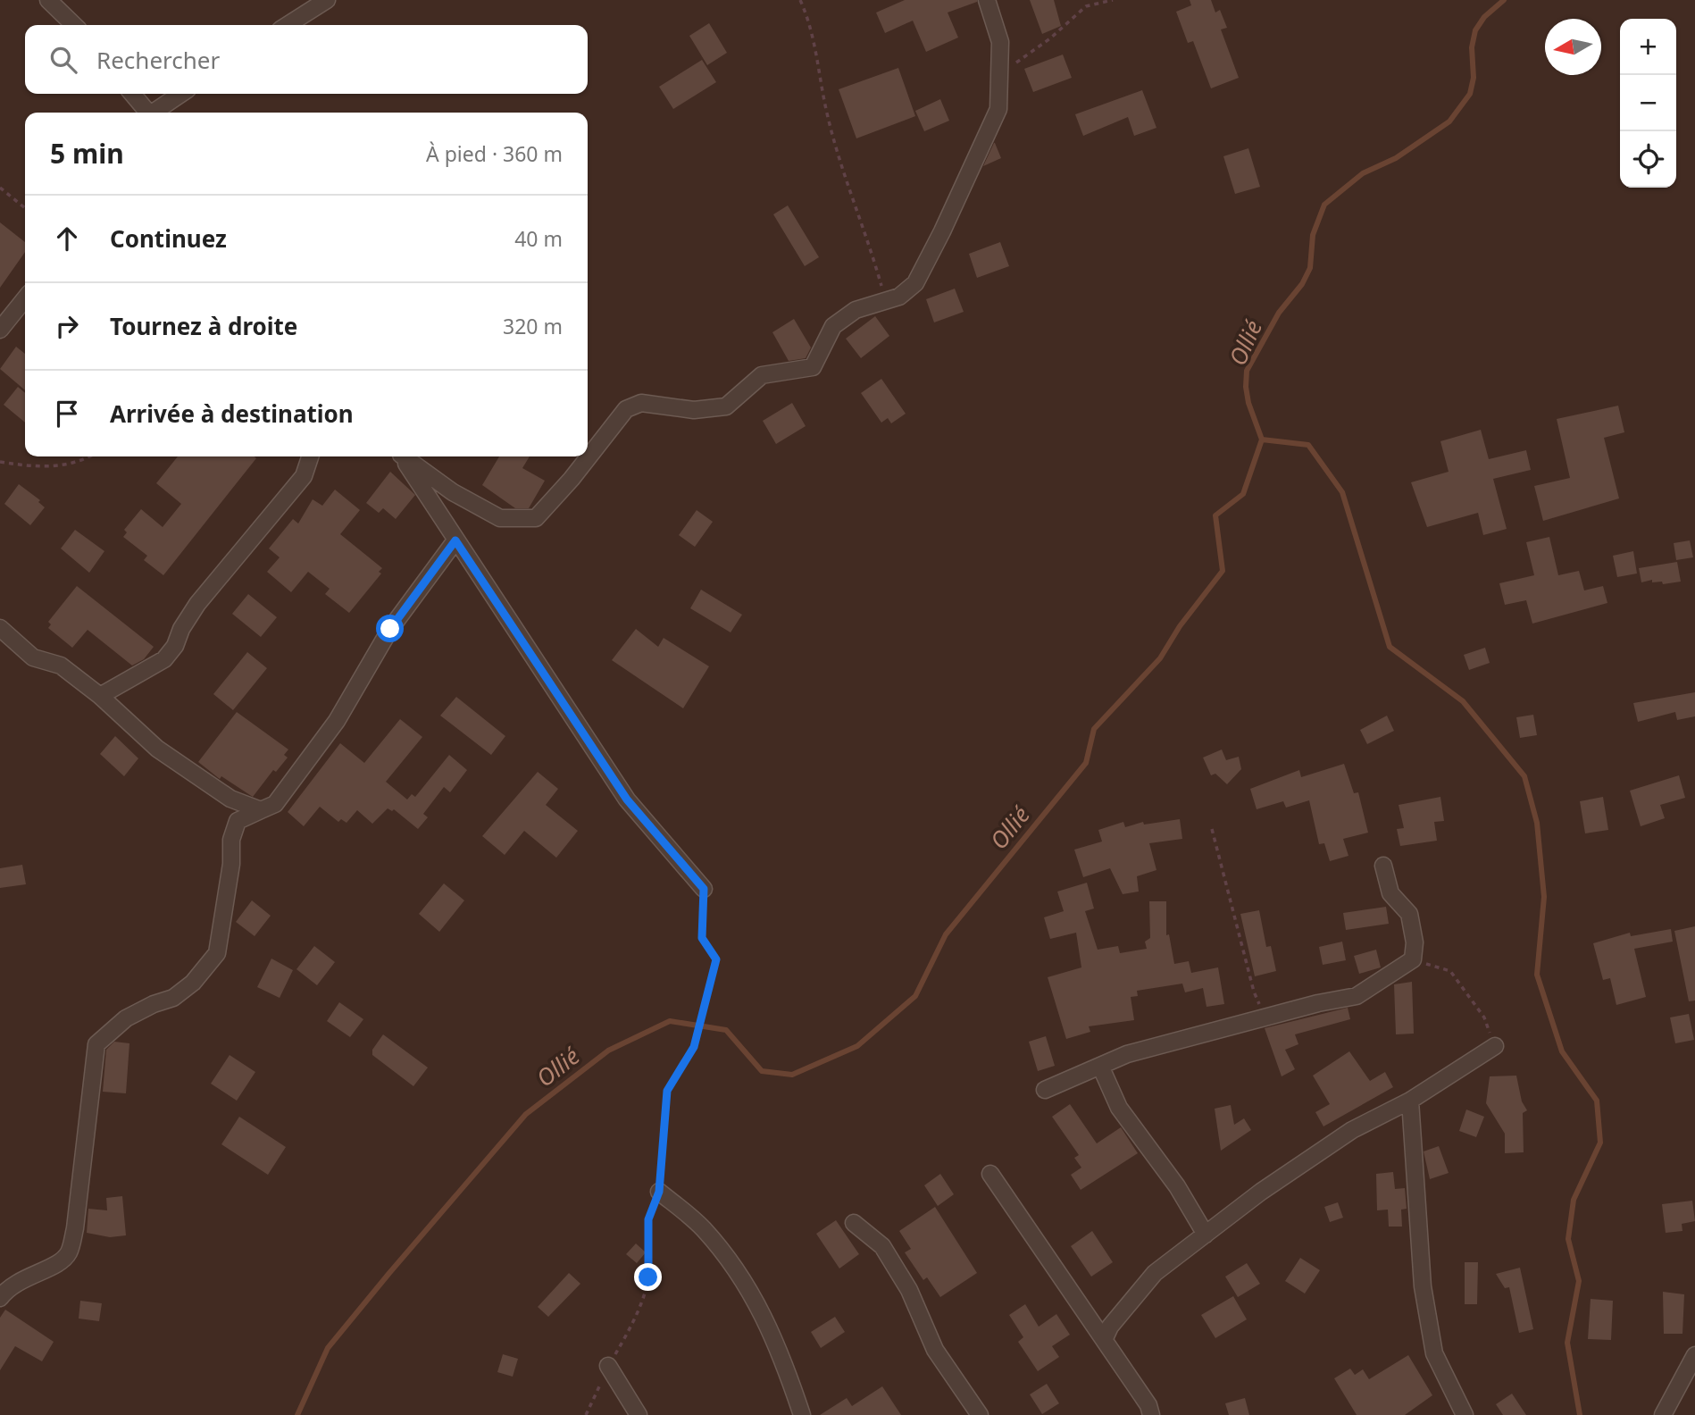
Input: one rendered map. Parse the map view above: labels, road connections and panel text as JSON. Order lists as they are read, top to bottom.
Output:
{
  "water": ["Ollié"],
  "north": "left",
  "page": {
    "map_buttons": ["+", "−"],
    "search": "Rechercher",
    "heading": ["5 min", "À pied · 360 m"],
    "list": [
      ["Continuez", "40 m"],
      ["Tournez à droite", "320 m"],
      "Arrivée à destination"
    ]
  }
}
